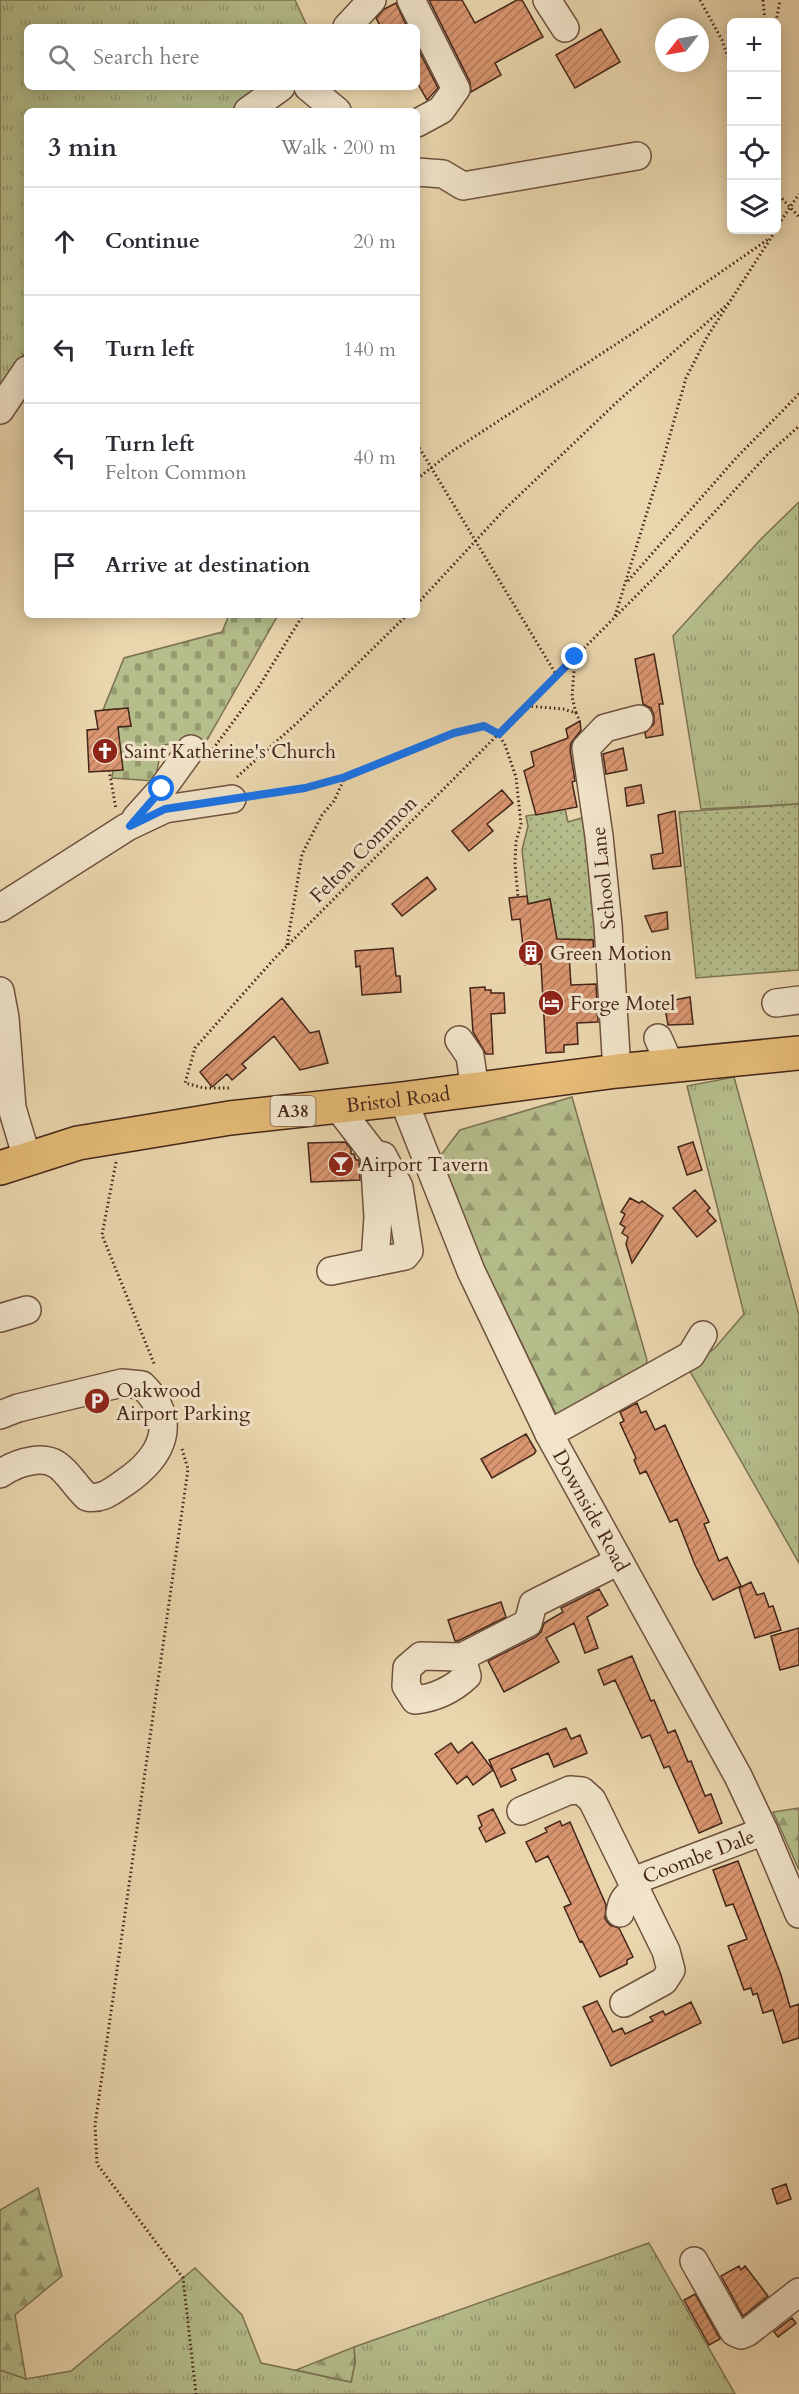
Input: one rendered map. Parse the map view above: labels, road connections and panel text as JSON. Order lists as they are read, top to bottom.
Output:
{
  "streets": {
    "highway": ["Bristol Road", "A38"],
    "street": ["School Lane", "Downside Road", "Coombe Dale"],
    "path": ["Felton Common"]
  },
  "crossings": [
    ["School Lane", "Bristol Road"],
    ["Bristol Road", "Downside Road"],
    ["Downside Road", "Coombe Dale"]
  ],
  "places": {
    "church": ["Saint Katherine's Church"],
    "building": ["Green Motion"],
    "hotel": ["Forge Motel"],
    "bar": ["Airport Tavern"],
    "parking": ["Oakwood Airport Parking"]
  },
  "north": "bottom left",
  "page": {
    "map_buttons": ["+", "−"],
    "search": "Search here",
    "heading": ["3 min", "Walk · 200 m"],
    "list": [
      ["Continue", "20 m"],
      ["Turn left", "140 m"],
      ["Turn left", "Felton Common", "40 m"],
      "Arrive at destination"
    ]
  }
}
